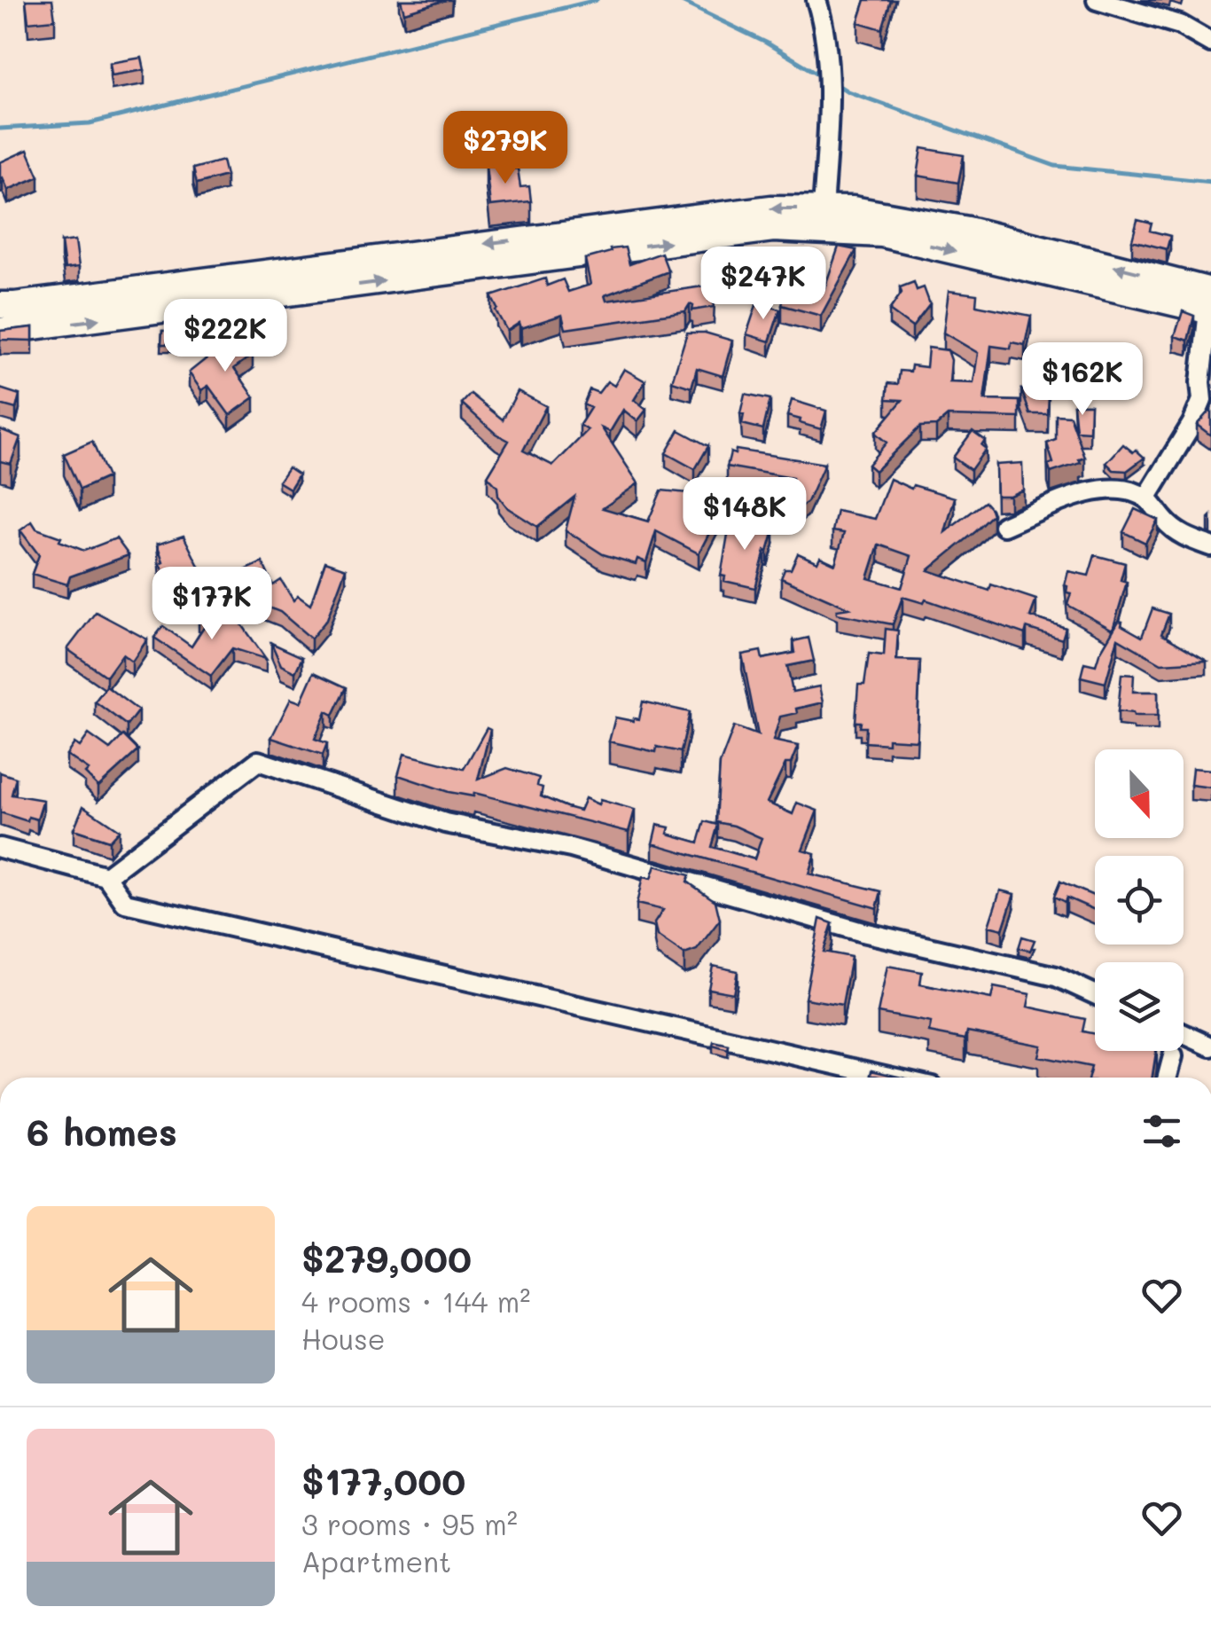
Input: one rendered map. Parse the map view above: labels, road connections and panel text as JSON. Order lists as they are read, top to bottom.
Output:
{
  "north": "bottom",
  "page": {
    "price": [
      "$279K",
      "$247K",
      "$222K",
      "$162K",
      "$148K",
      "$177K"
    ],
    "heading": "6 homes",
    "list": [
      {
        "name": "$279,000",
        "note": "4 rooms · 144 m² · House"
      },
      {
        "name": "$177,000",
        "note": "3 rooms · 95 m² · Apartment"
      }
    ]
  }
}
